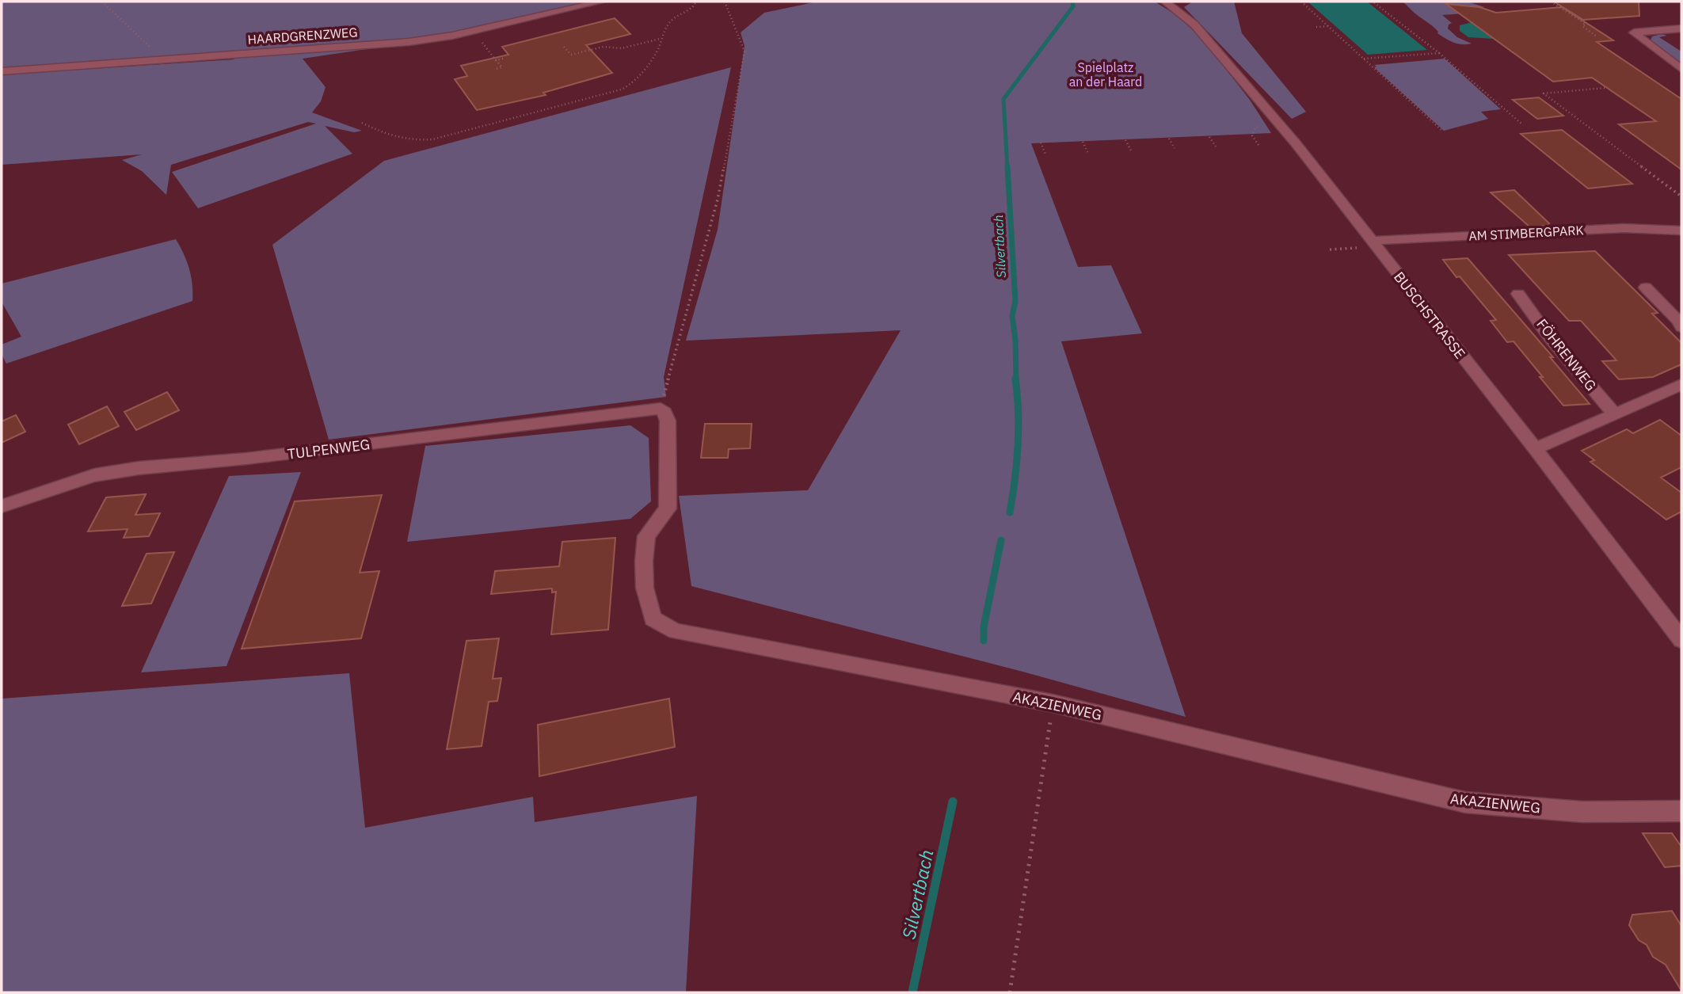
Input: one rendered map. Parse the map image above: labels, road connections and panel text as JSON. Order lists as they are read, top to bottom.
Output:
{
  "streets": {
    "street": [
      "HAARDGRENZWEG",
      "AM STIMBERGPARK",
      "BUSCHSTRASSE",
      "FÖHRENWEG",
      "TULPENWEG",
      "AKAZIENWEG"
    ]
  },
  "crossings": [
    ["AM STIMBERGPARK", "BUSCHSTRASSE"],
    ["TULPENWEG", "AKAZIENWEG"]
  ],
  "water": ["Silvertbach"],
  "parks": ["Spielplatz an der Haard"]
}
